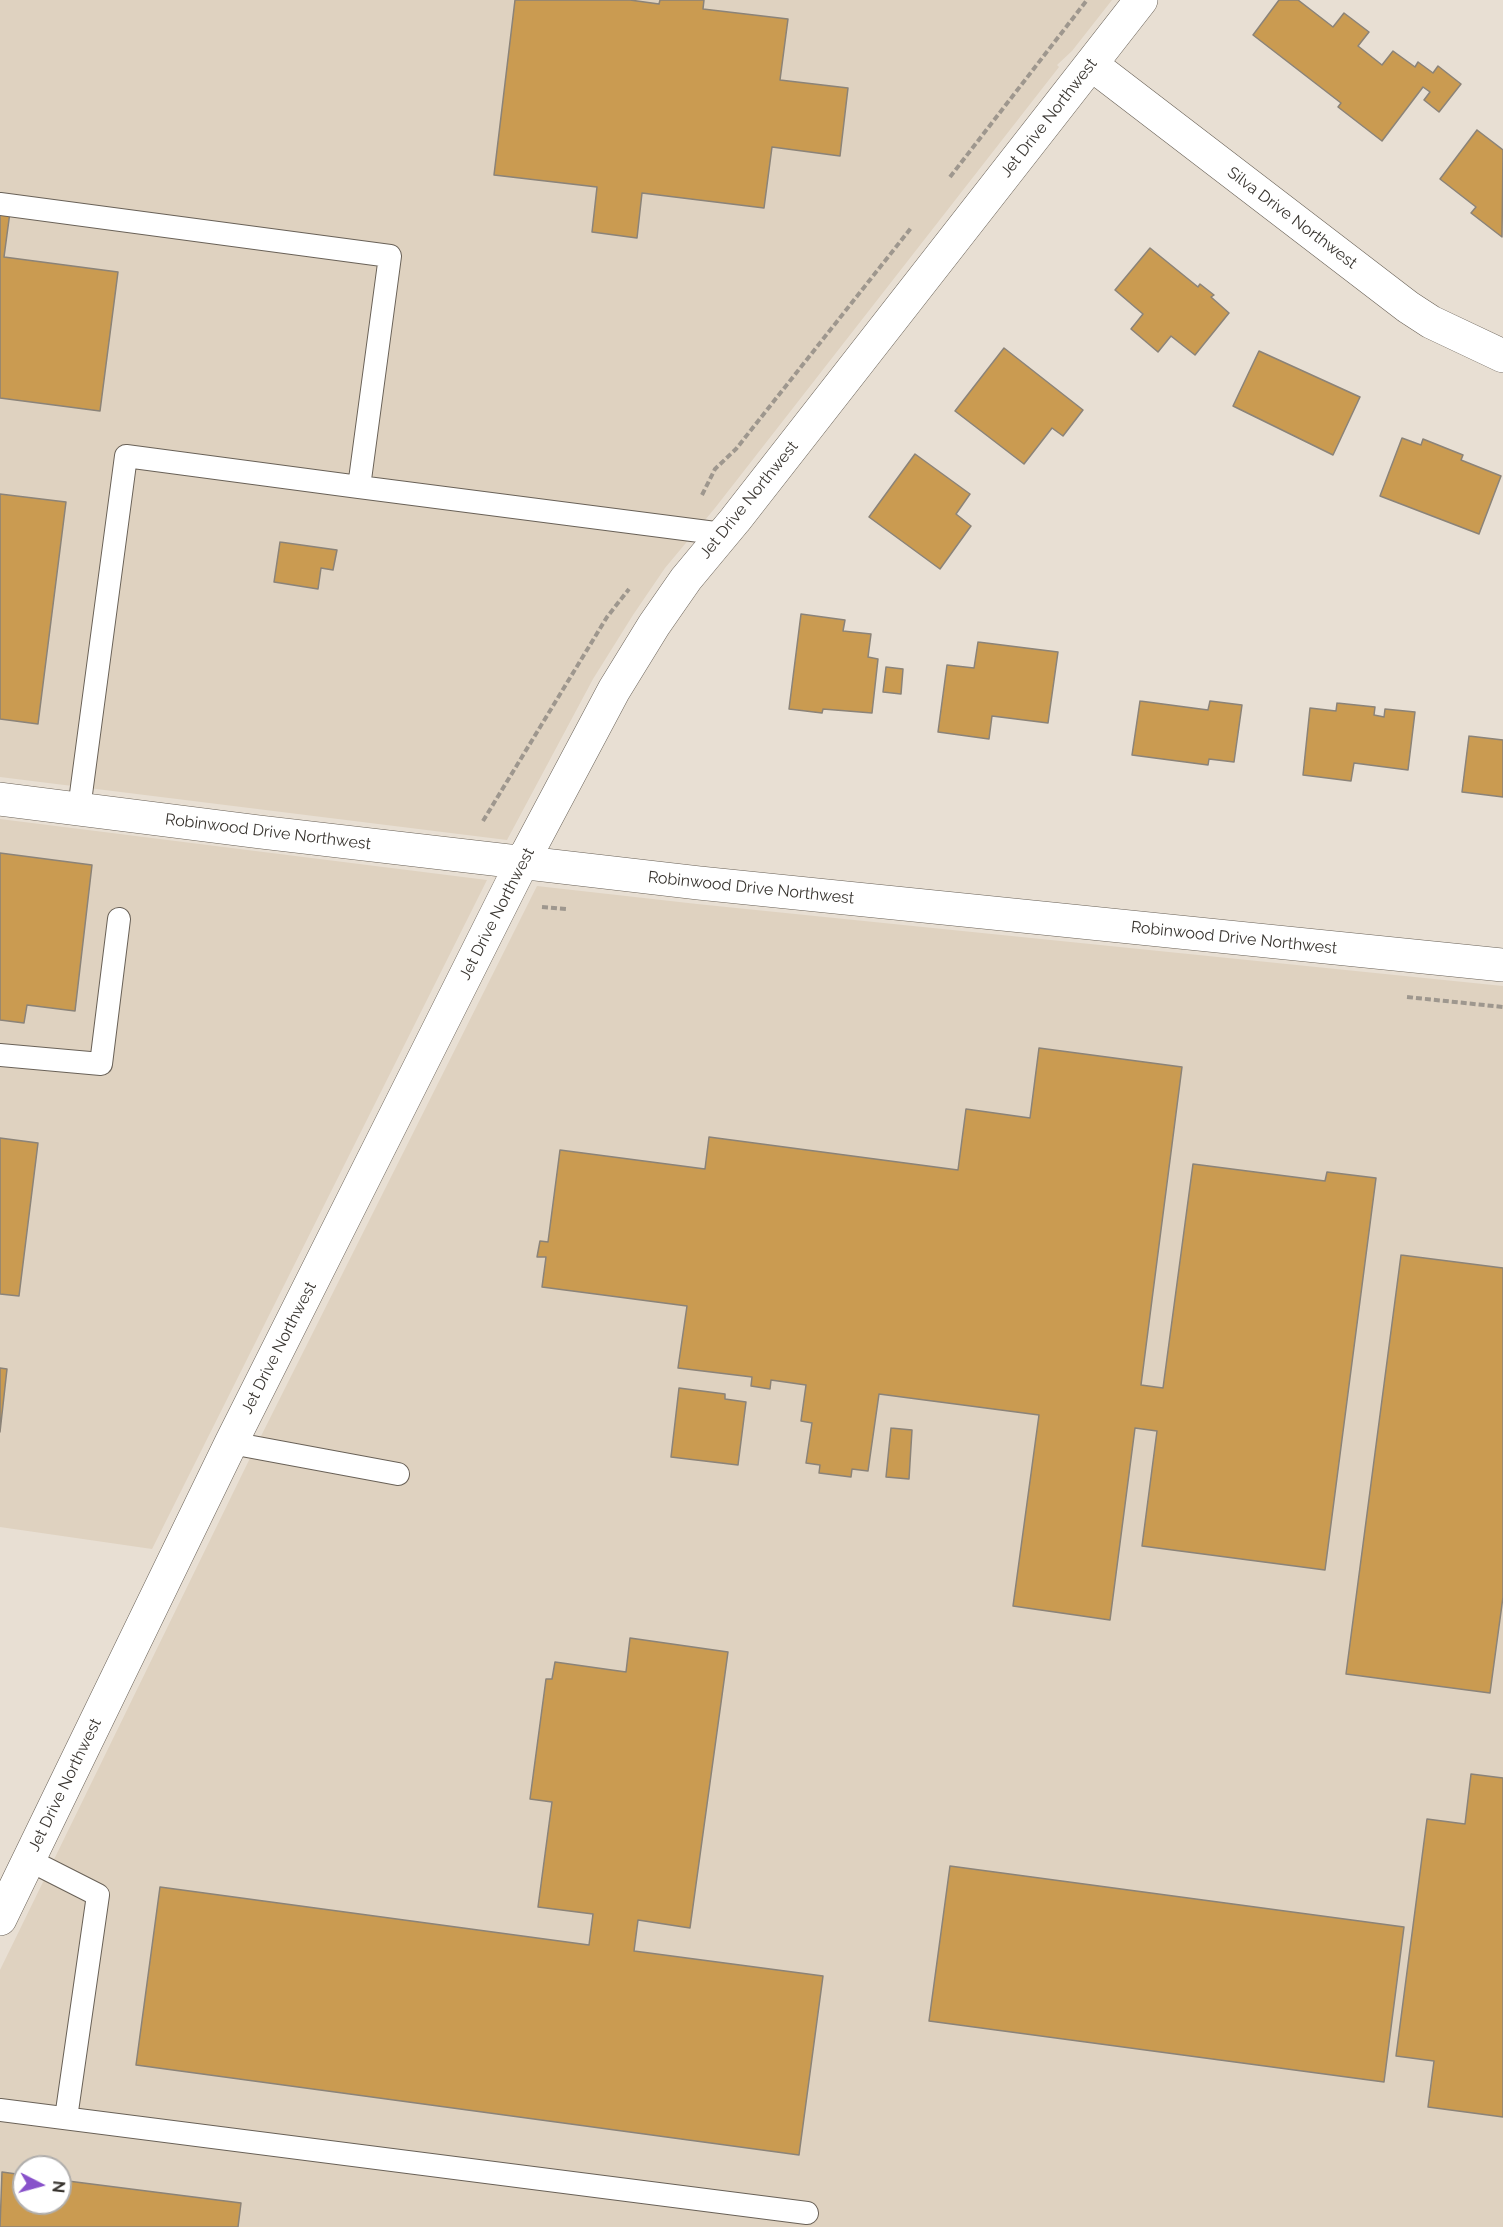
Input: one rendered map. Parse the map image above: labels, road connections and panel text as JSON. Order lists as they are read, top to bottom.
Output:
{
  "streets": {
    "street": ["Jet Drive Northwest", "Silva Drive Northwest", "Robinwood Drive Northwest"]
  },
  "crossings": [
    ["Jet Drive Northwest", "Silva Drive Northwest"],
    ["Jet Drive Northwest", "Robinwood Drive Northwest"]
  ],
  "north": "right"
}
